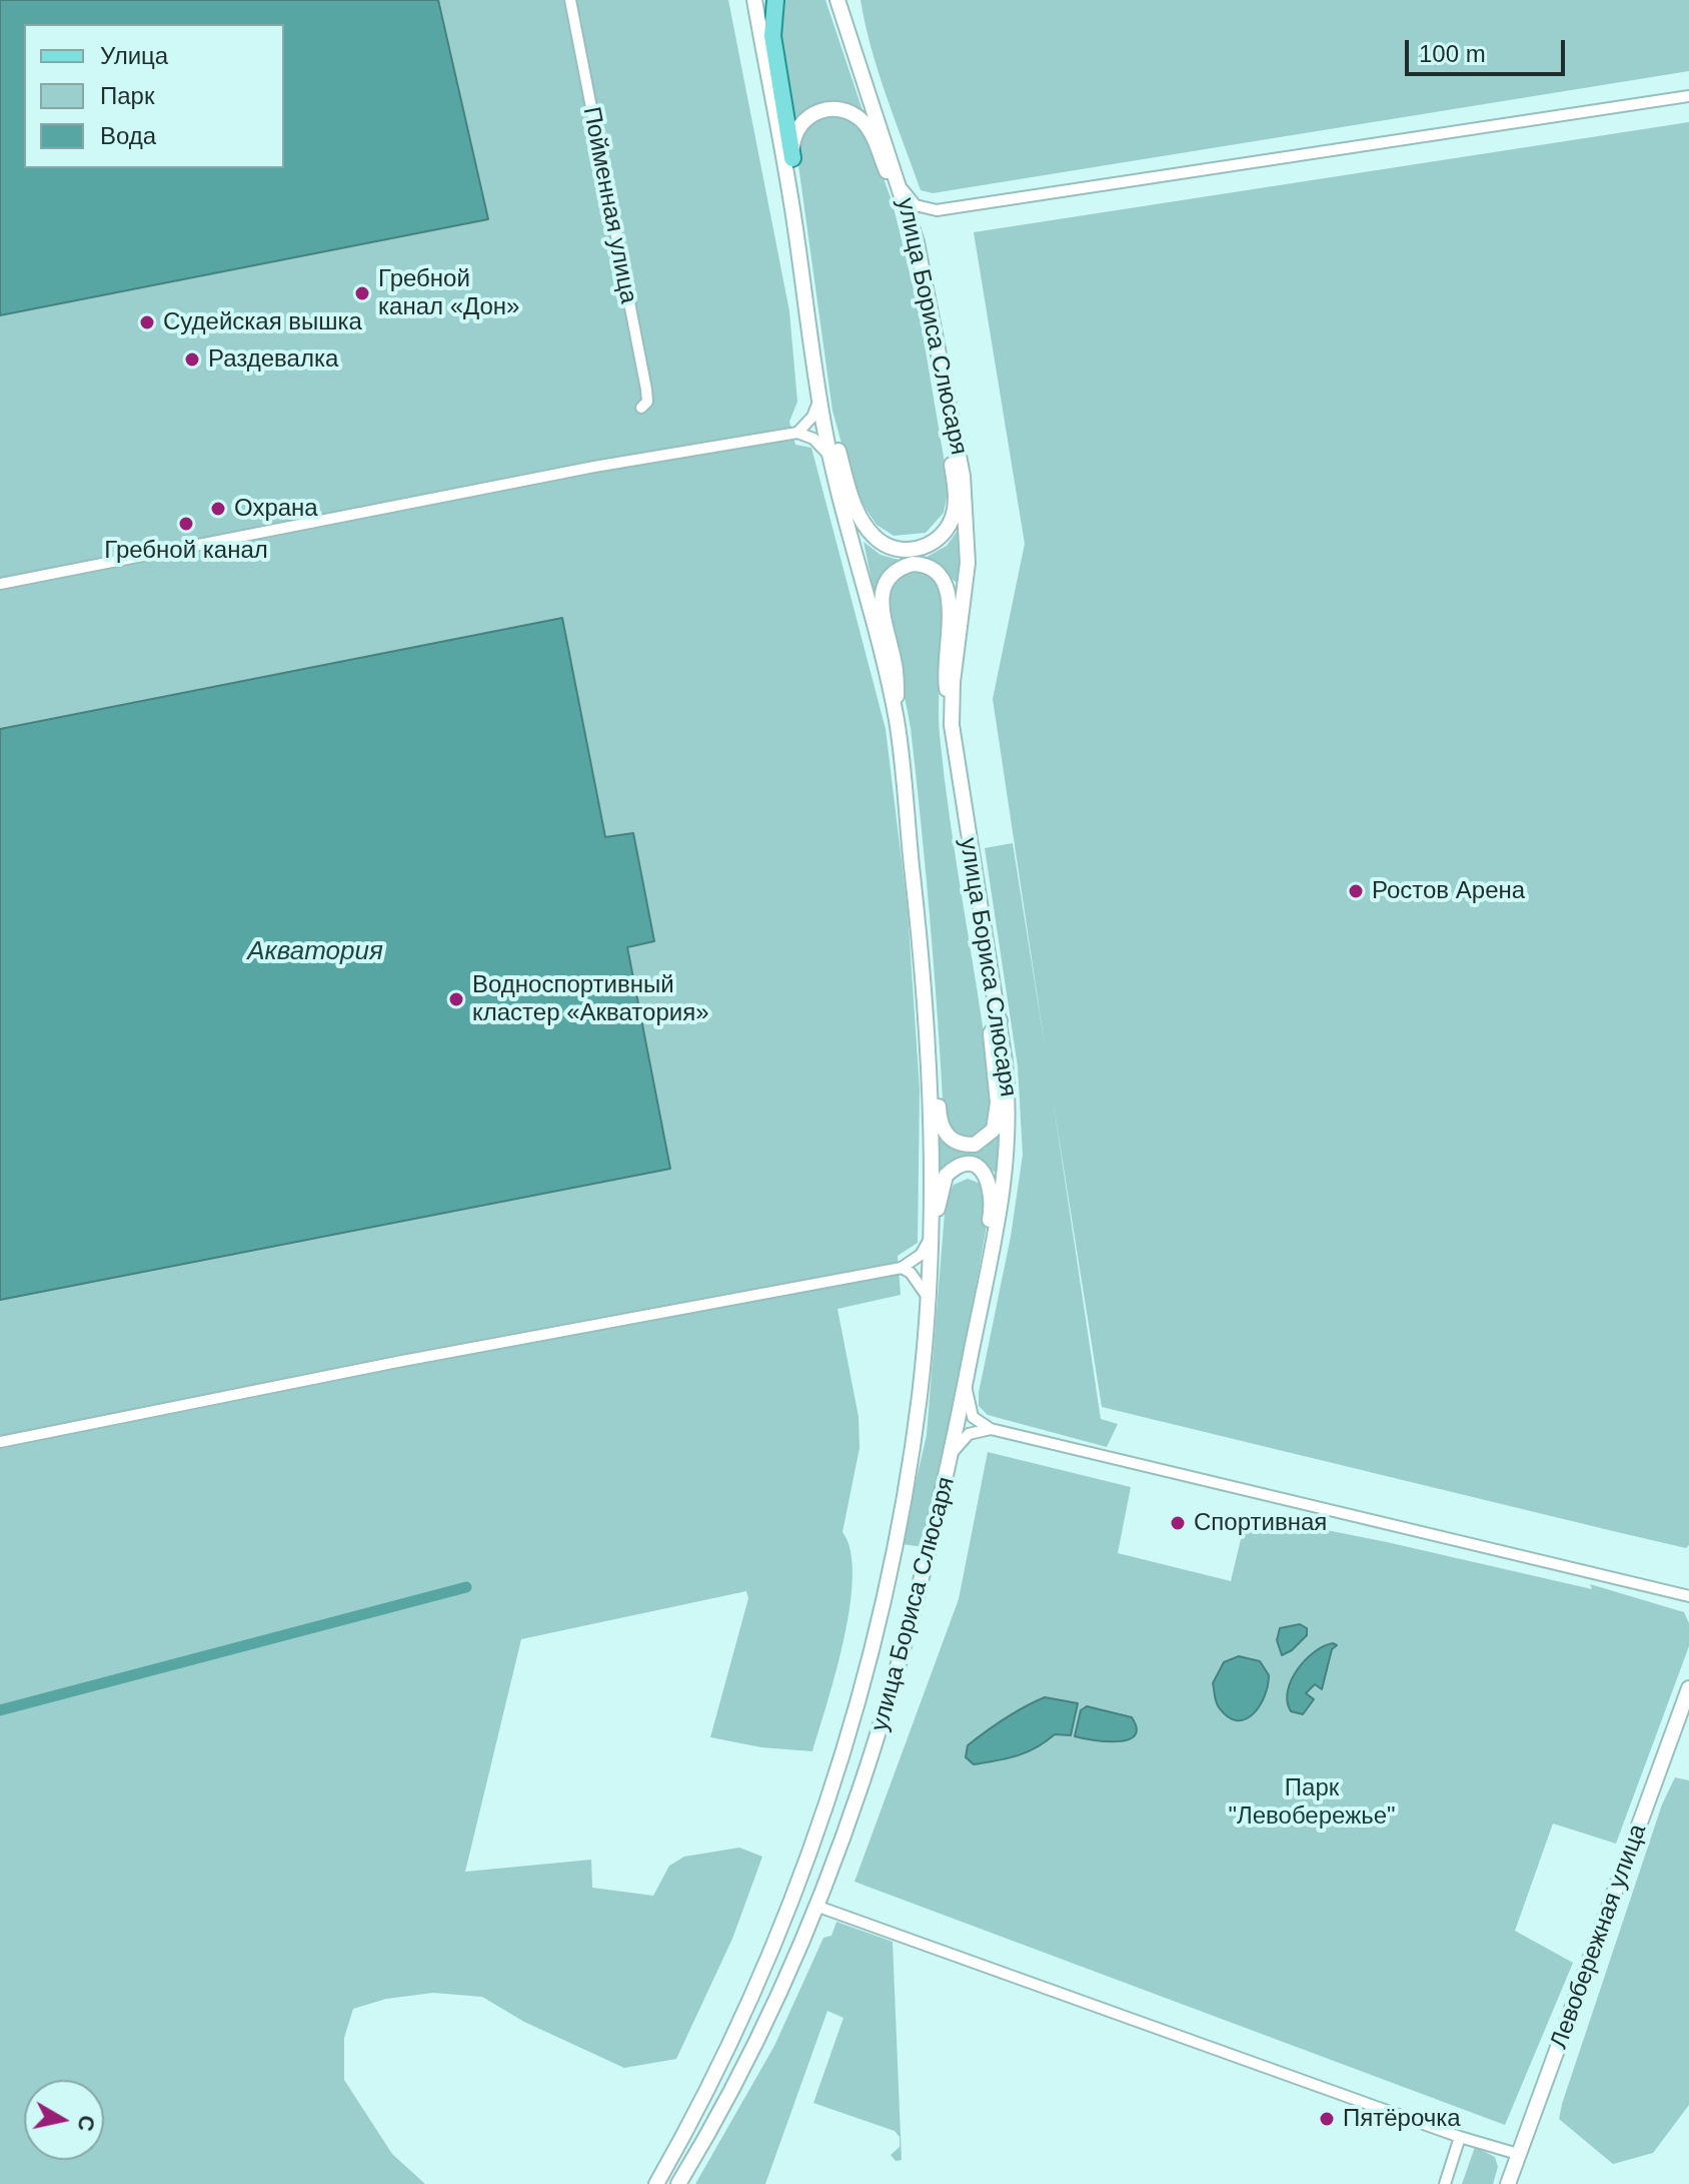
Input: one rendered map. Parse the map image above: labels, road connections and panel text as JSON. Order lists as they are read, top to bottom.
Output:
{
  "streets": {
    "main road": ["улица Бориса Слюсаря", "Левобережная улица"],
    "street": ["Пойменная улица"]
  },
  "water": ["Акватория"],
  "parks": ["Парк \"Левобережье\""],
  "places": [
    "Гребной канал «Дон»",
    "Судейская вышка",
    "Раздевалка",
    "Охрана",
    "Гребной канал",
    "Ростов Арена",
    "Водноспортивный кластер «Акватория»",
    "Спортивная",
    "Пятёрочка"
  ],
  "legend": ["Улица", "Парк", "Вода"],
  "scale_bar": "100 m",
  "north": "right"
}
